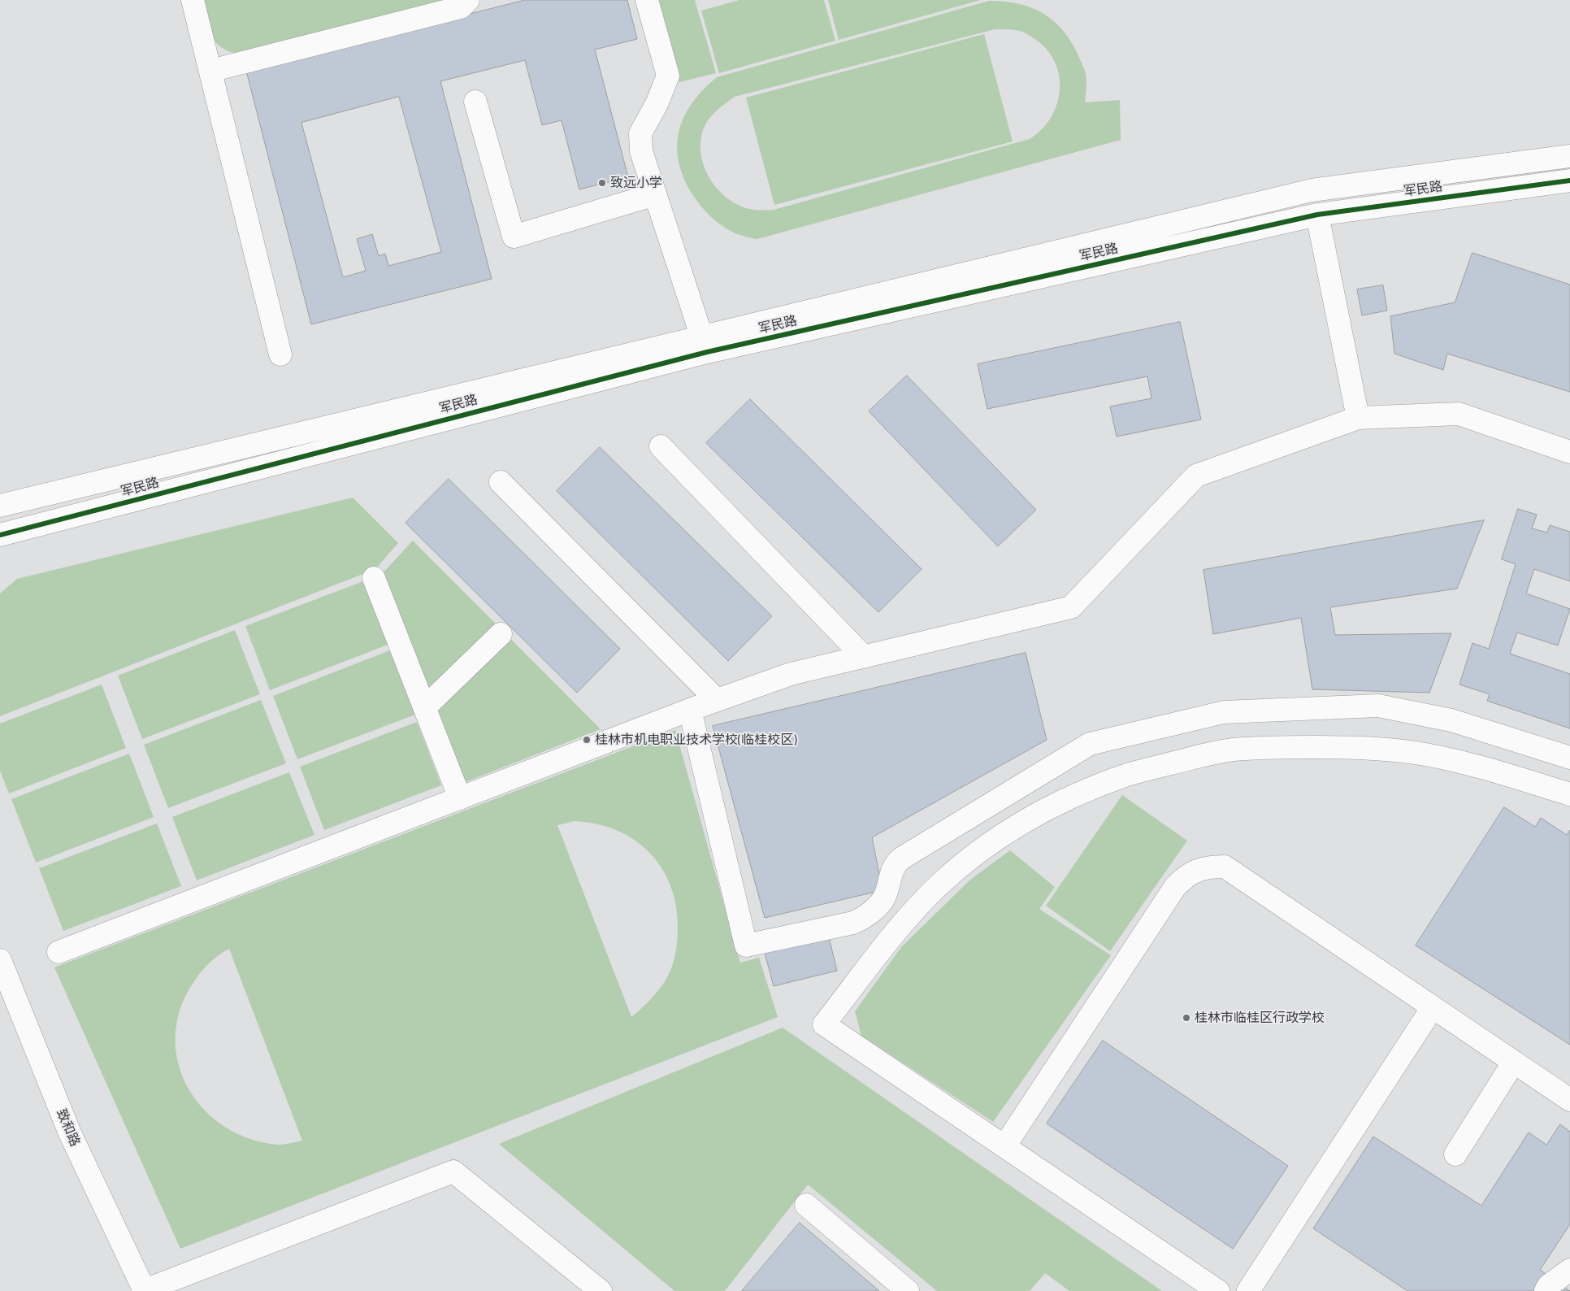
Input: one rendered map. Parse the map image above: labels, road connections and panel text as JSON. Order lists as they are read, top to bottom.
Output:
{
  "streets": {
    "street": ["军民路", "致和路"]
  },
  "places": ["致远小学", "桂林市机电职业技术学校(临桂校区)", "桂林市临桂区行政学校"]
}
